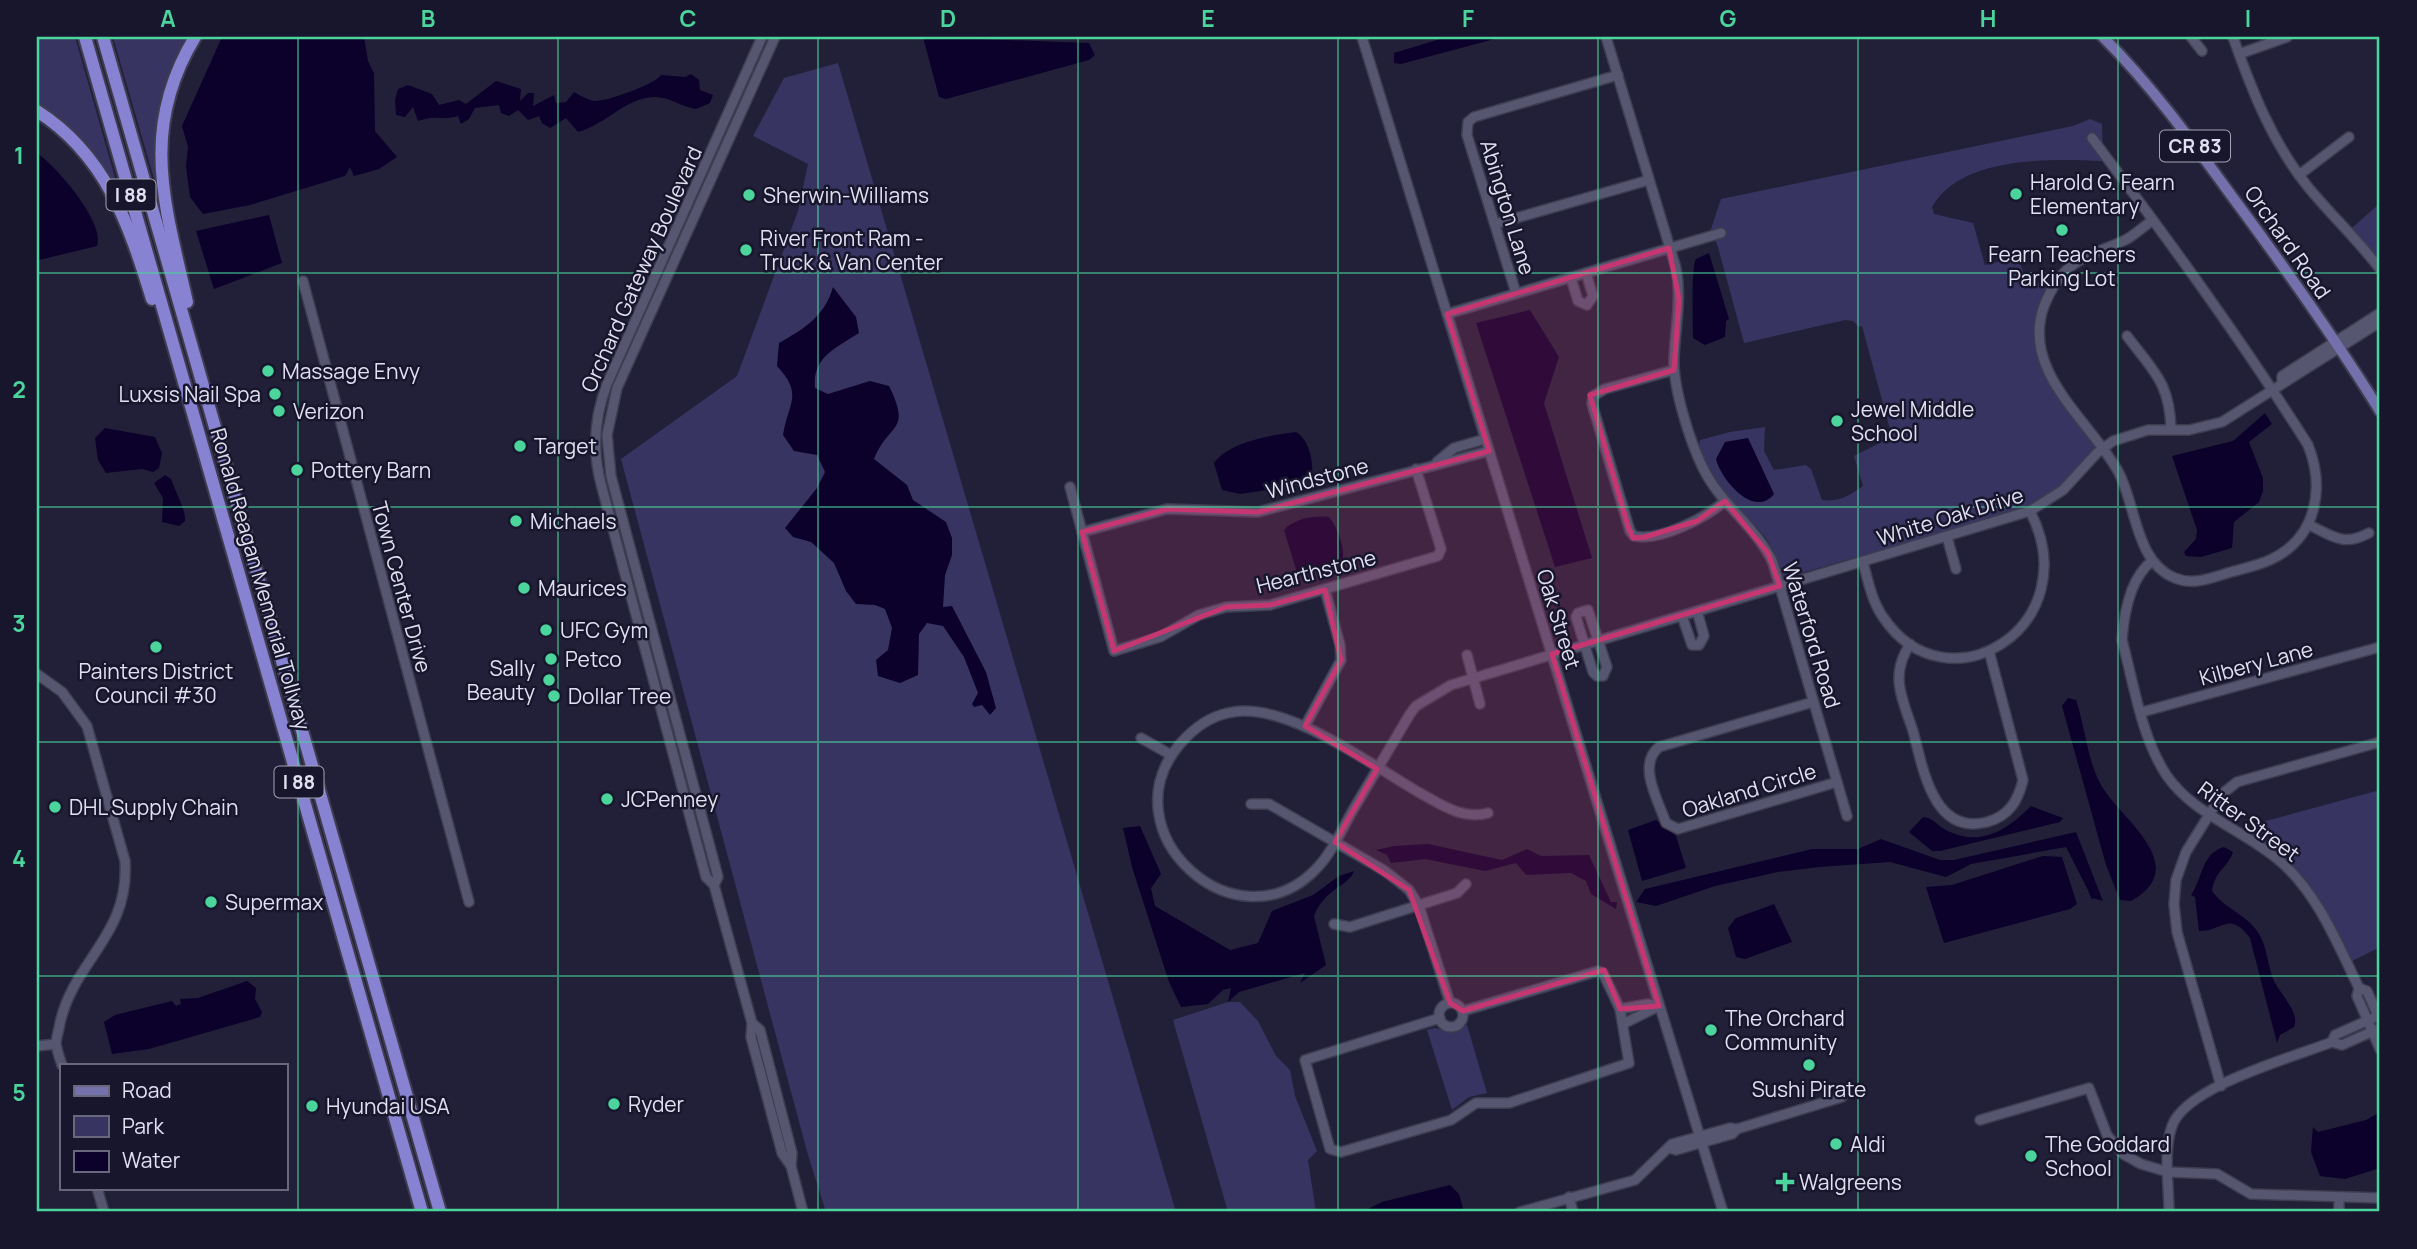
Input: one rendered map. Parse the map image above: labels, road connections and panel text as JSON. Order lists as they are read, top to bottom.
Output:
{
  "streets": {
    "highway": ["I 88", "Ronald Reagan Memorial Tollway"],
    "main road": ["CR 83", "Orchard Road"],
    "street": [
      "Abington Lane",
      "Orchard Gateway Boulevard",
      "Windstone",
      "White Oak Drive",
      "Hearthstone",
      "Town Center Drive",
      "Oak Street",
      "Waterford Road",
      "Kilbery Lane",
      "Oakland Circle",
      "Ritter Street"
    ]
  },
  "crossings": [
    ["Abington Lane", "Waterford Road"],
    ["Orchard Road", "White Oak Drive"],
    ["Windstone", "Hearthstone"],
    ["Windstone", "Oak Street"],
    ["White Oak Drive", "Oak Street"],
    ["White Oak Drive", "Waterford Road"],
    ["Waterford Road", "Oakland Circle"],
    ["Kilbery Lane", "Ritter Street"]
  ],
  "places": {
    "other": [
      "Harold G. Fearn Elementary",
      "Sherwin-Williams",
      "Fearn Teachers Parking Lot",
      "River Front Ram - Truck & Van Center",
      "Massage Envy",
      "Luxsis Nail Spa",
      "Verizon",
      "Jewel Middle School",
      "Target",
      "Pottery Barn",
      "Michaels",
      "Maurices",
      "UFC Gym",
      "Painters District Council #30",
      "Petco",
      "Sally Beauty",
      "Dollar Tree",
      "JCPenney",
      "DHL Supply Chain",
      "Supermax",
      "The Orchard Community",
      "Sushi Pirate",
      "Ryder",
      "Hyundai USA",
      "Aldi",
      "The Goddard School"
    ],
    "health": ["Walgreens"]
  },
  "legend": ["Road", "Park", "Water"],
  "grid": {
    "columns": [
      "A",
      "B",
      "C",
      "D",
      "E",
      "F",
      "G",
      "H",
      "I"
    ],
    "rows": [
      "1",
      "2",
      "3",
      "4",
      "5"
    ]
  }
}
